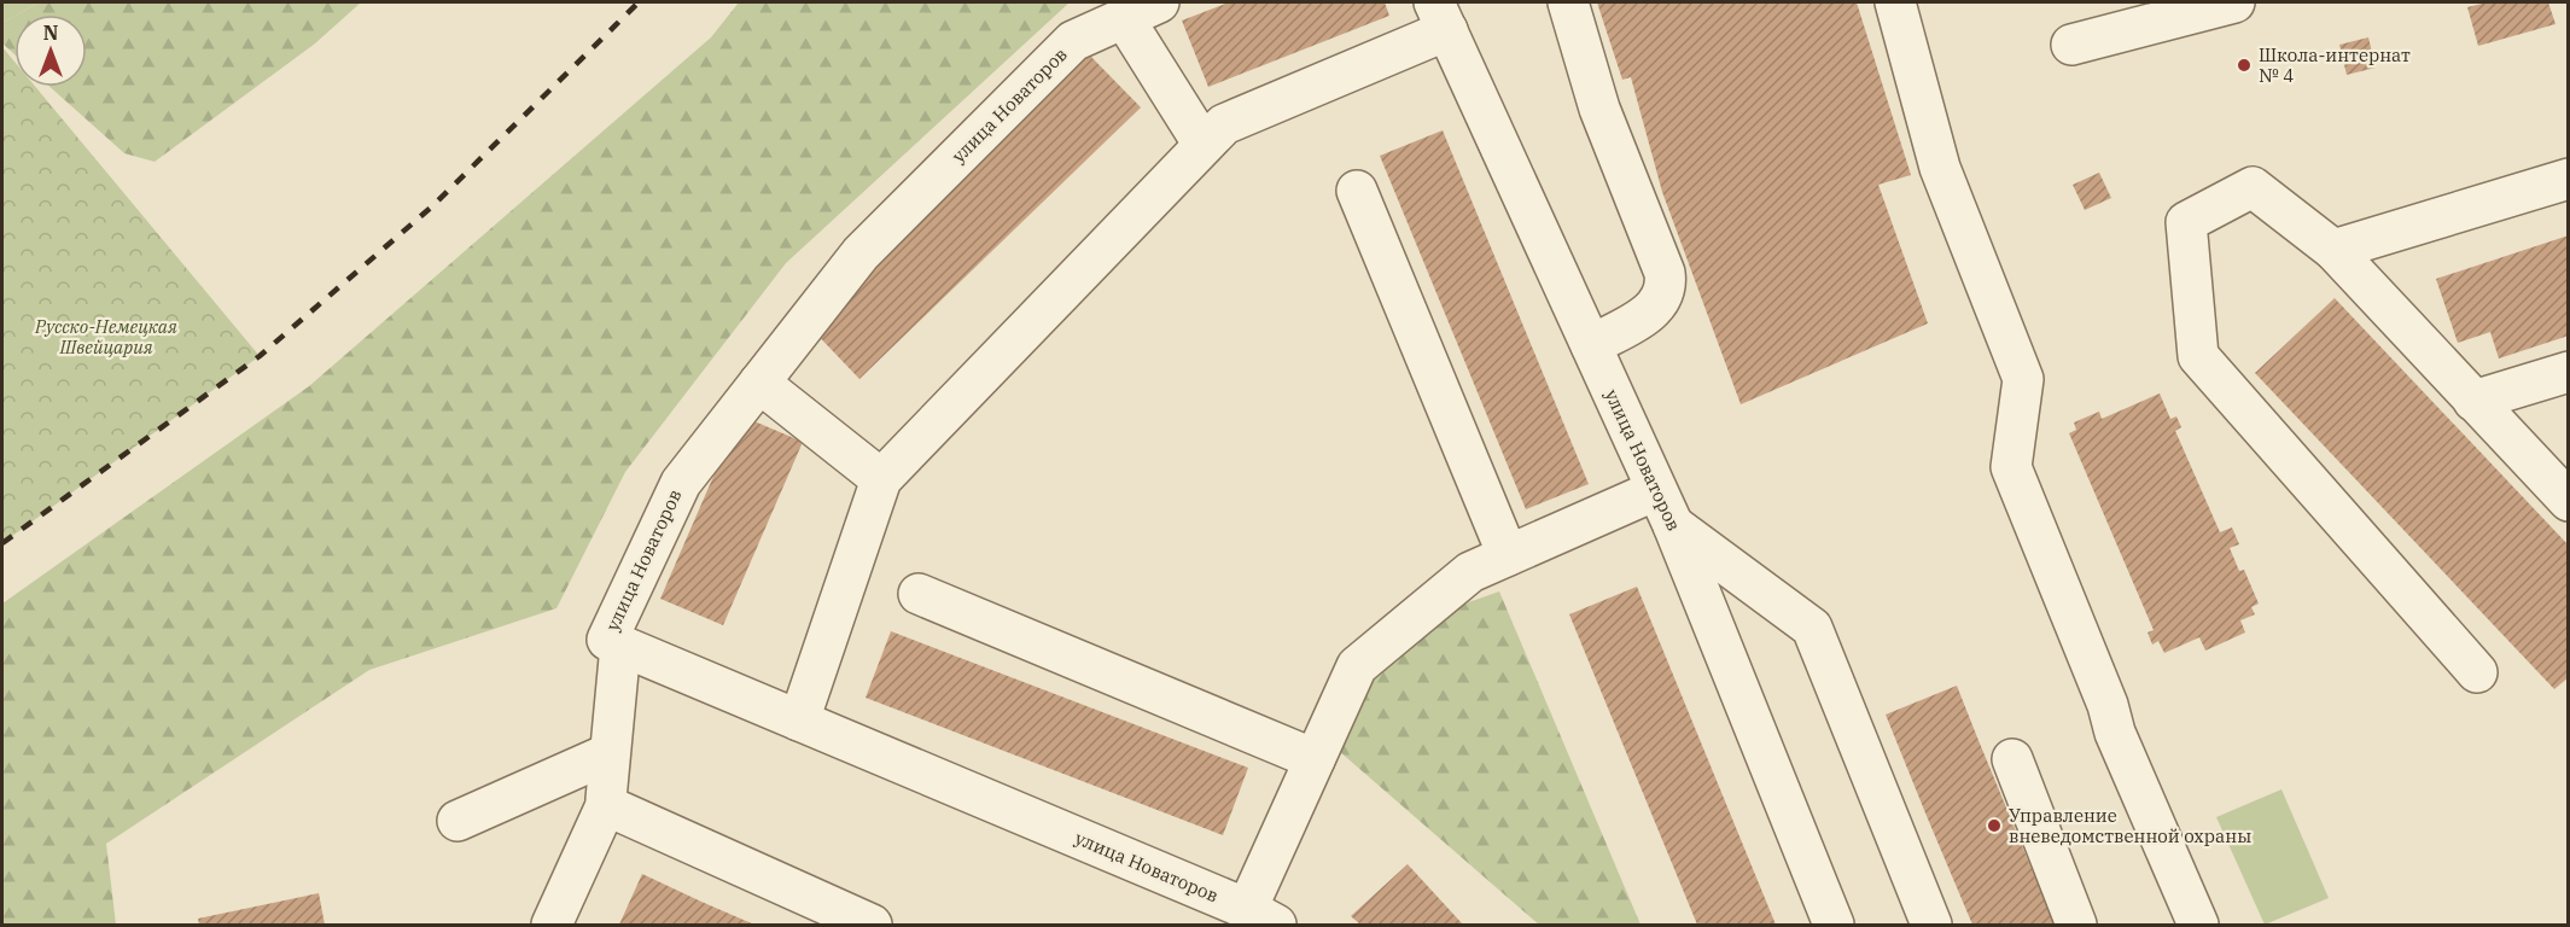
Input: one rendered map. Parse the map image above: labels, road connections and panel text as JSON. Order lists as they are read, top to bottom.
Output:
{
  "streets": {
    "street": ["улица Новаторов"]
  },
  "parks": ["Русско-Немецкая Швейцария"],
  "places": ["Школа-интернат № 4", "Управление вневедомственной охраны"],
  "north": "top"
}
